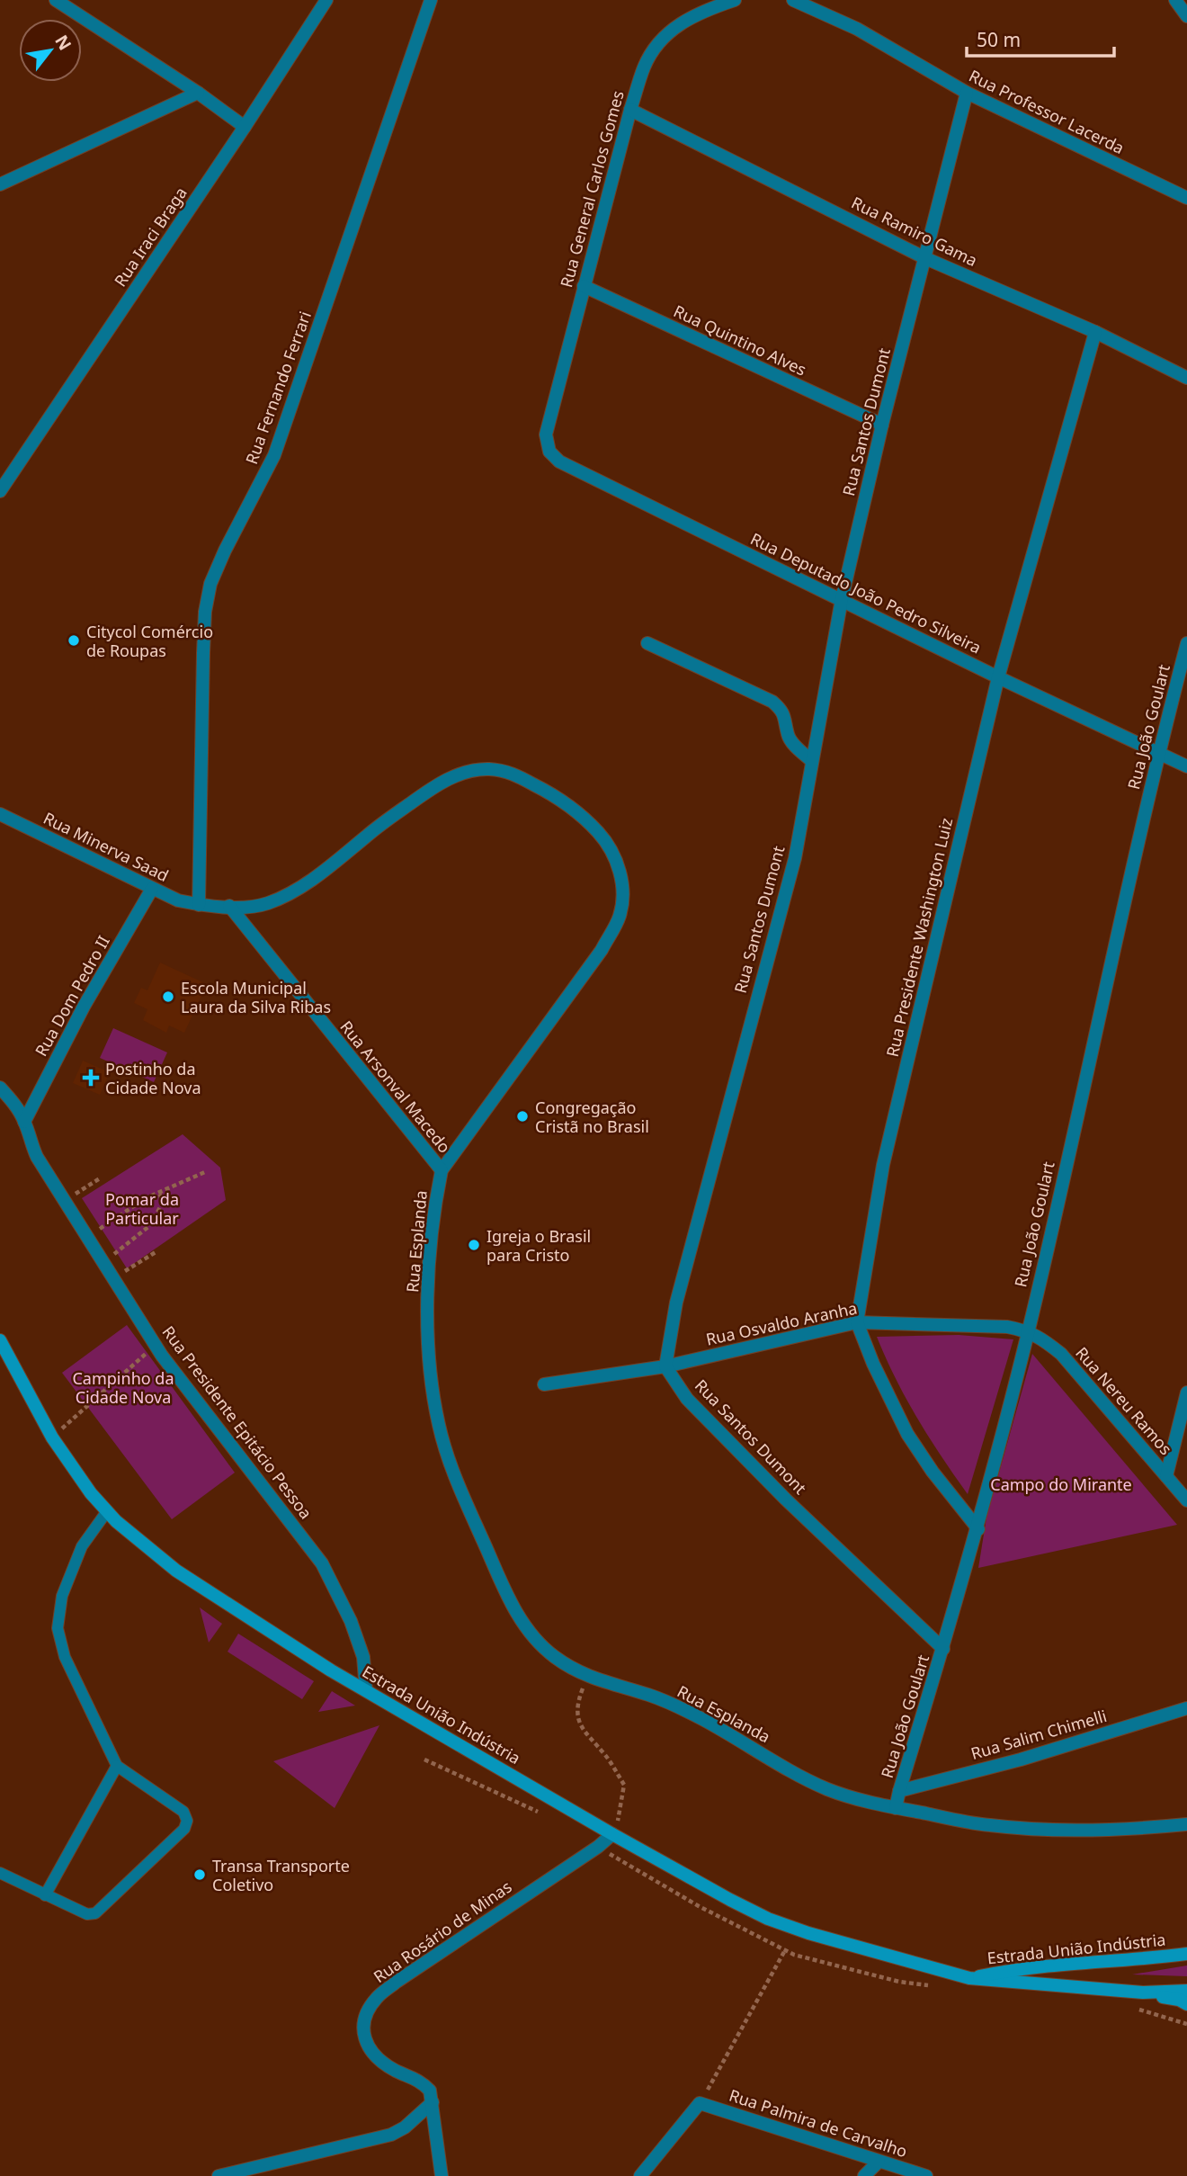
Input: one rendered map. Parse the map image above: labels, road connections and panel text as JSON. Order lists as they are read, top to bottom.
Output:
{
  "streets": {
    "main road": ["Estrada União Indústria"],
    "street": [
      "Rua Professor Lacerda",
      "Rua General Carlos Gomes",
      "Rua Ramiro Gama",
      "Rua Iraci Braga",
      "Rua Quintino Alves",
      "Rua Fernando Ferrari",
      "Rua Santos Dumont",
      "Rua Deputado João Pedro Silveira",
      "Rua João Goulart",
      "Rua Minerva Saad",
      "Rua Presidente Washington Luiz",
      "Rua Dom Pedro II",
      "Rua Arsonval Macedo",
      "Rua Esplanda",
      "Rua Osvaldo Aranha",
      "Rua Nereu Ramos",
      "Rua Presidente Epitácio Pessoa",
      "Rua Salim Chimelli",
      "Rua Rosário de Minas",
      "Rua Palmira de Carvalho"
    ]
  },
  "crossings": [
    ["Rua Professor Lacerda", "Rua Santos Dumont"],
    ["Rua General Carlos Gomes", "Rua Ramiro Gama"],
    ["Rua General Carlos Gomes", "Rua Quintino Alves"],
    ["Rua General Carlos Gomes", "Rua Deputado João Pedro Silveira"],
    ["Rua Ramiro Gama", "Rua Santos Dumont"],
    ["Rua Ramiro Gama", "Rua Presidente Washington Luiz"],
    ["Rua Quintino Alves", "Rua Santos Dumont"],
    ["Rua Fernando Ferrari", "Rua Minerva Saad"],
    ["Rua Fernando Ferrari", "Rua Esplanda"],
    ["Rua Santos Dumont", "Rua Deputado João Pedro Silveira"],
    ["Rua Santos Dumont", "Rua João Goulart"],
    ["Rua Santos Dumont", "Rua Osvaldo Aranha"],
    ["Rua Deputado João Pedro Silveira", "Rua João Goulart"],
    ["Rua Deputado João Pedro Silveira", "Rua Presidente Washington Luiz"],
    ["Rua João Goulart", "Rua Esplanda"],
    ["Rua João Goulart", "Rua Osvaldo Aranha"],
    ["Rua João Goulart", "Rua Nereu Ramos"],
    ["Rua João Goulart", "Rua Salim Chimelli"],
    ["Rua Minerva Saad", "Rua Dom Pedro II"],
    ["Rua Minerva Saad", "Rua Esplanda"],
    ["Rua Presidente Washington Luiz", "Rua Osvaldo Aranha"],
    ["Rua Dom Pedro II", "Rua Presidente Epitácio Pessoa"],
    ["Rua Arsonval Macedo", "Rua Esplanda"],
    ["Rua Osvaldo Aranha", "Rua Nereu Ramos"],
    ["Rua Presidente Epitácio Pessoa", "Estrada União Indústria"],
    ["Estrada União Indústria", "Rua Rosário de Minas"]
  ],
  "parks": ["Pomar da Particular", "Campinho da Cidade Nova", "Campo do Mirante"],
  "places": {
    "other": [
      "Citycol Comércio de Roupas",
      "Escola Municipal Laura da Silva Ribas",
      "Congregação Cristã no Brasil",
      "Igreja o Brasil para Cristo",
      "Transa Transporte Coletivo"
    ],
    "health": ["Postinho da Cidade Nova"]
  },
  "scale_bar": "50 m",
  "north": "top right"
}
